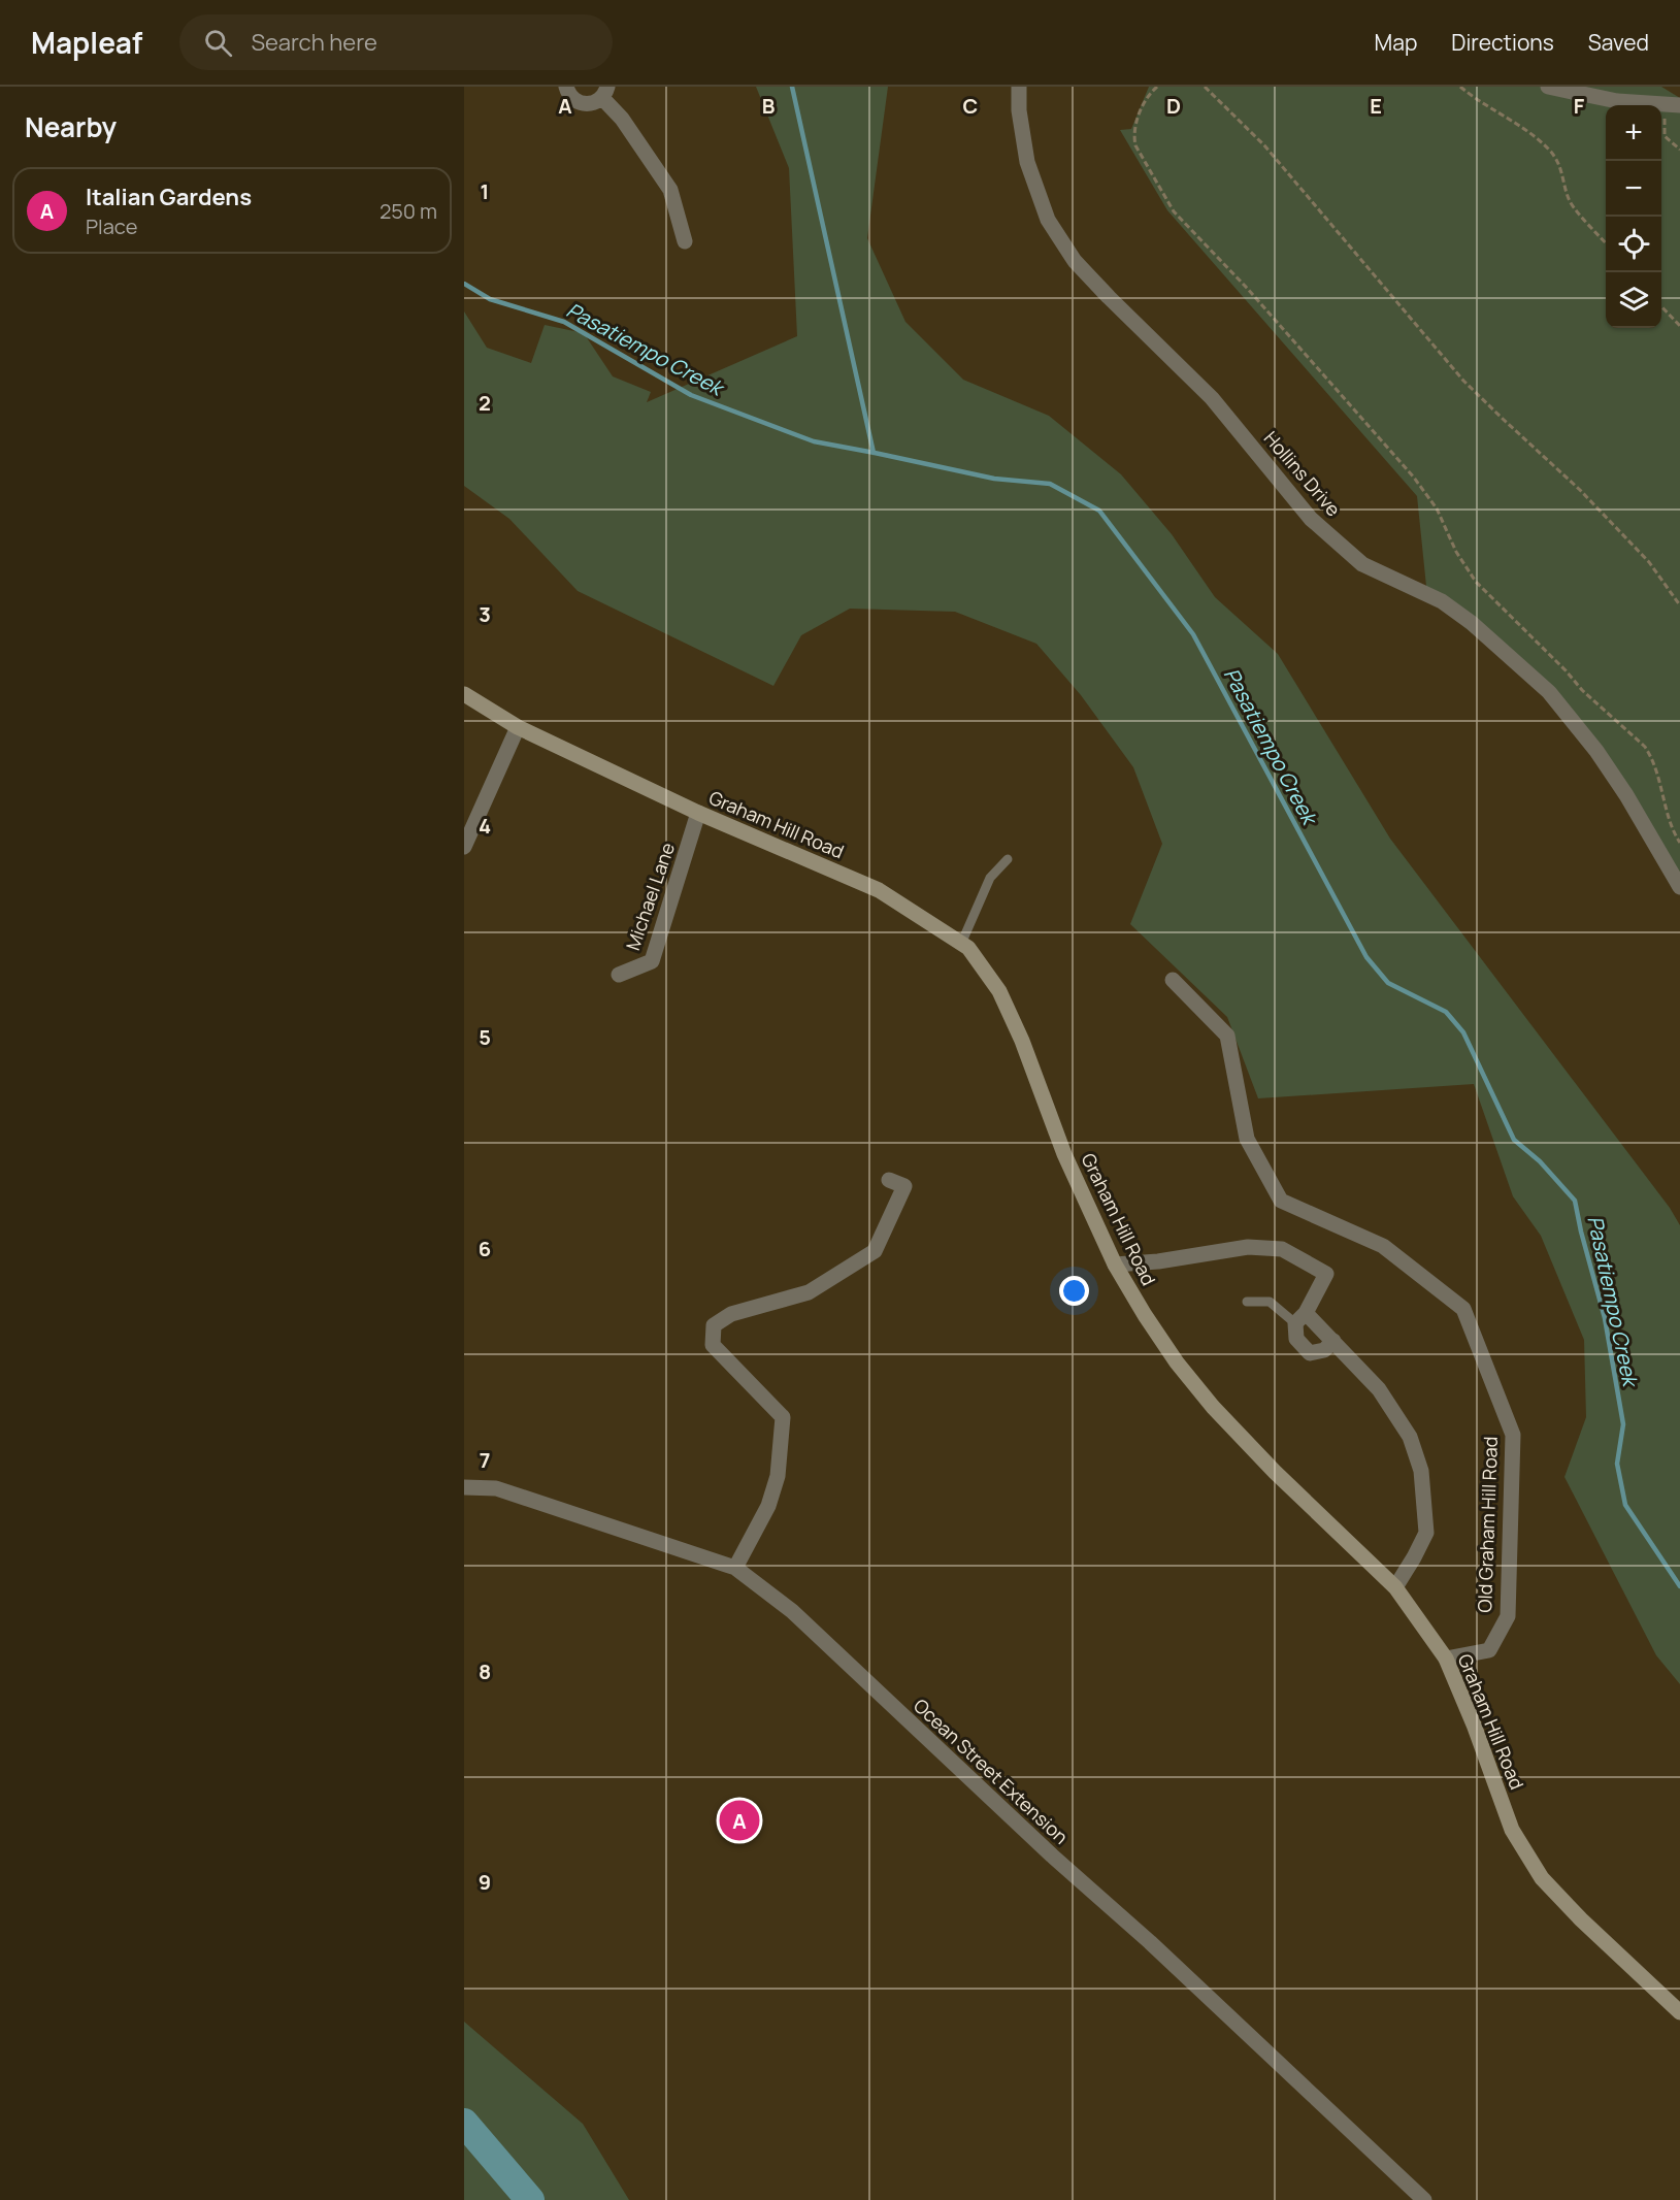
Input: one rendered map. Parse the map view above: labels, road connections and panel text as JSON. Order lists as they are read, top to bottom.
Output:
{
  "streets": {
    "main road": ["Graham Hill Road"],
    "street": [
      "Hollins Drive",
      "Michael Lane",
      "Old Graham Hill Road",
      "Ocean Street Extension"
    ]
  },
  "crossings": [
    ["Graham Hill Road", "Michael Lane"],
    ["Graham Hill Road", "Old Graham Hill Road"]
  ],
  "water": ["Pasatiempo Creek"],
  "page": {
    "header": "Mapleaf",
    "search": "Search here",
    "nav": ["Map", "Directions", "Saved"],
    "heading": "Nearby",
    "map_buttons": ["+", "−"],
    "list": [
      {
        "mark": "A",
        "name": "Italian Gardens",
        "note": "Place",
        "value": "250 m"
      }
    ],
    "pins": "A"
  },
  "grid": {
    "columns": [
      "A",
      "B",
      "C",
      "D",
      "E",
      "F"
    ],
    "rows": [
      "1",
      "2",
      "3",
      "4",
      "5",
      "6",
      "7",
      "8",
      "9"
    ]
  }
}
